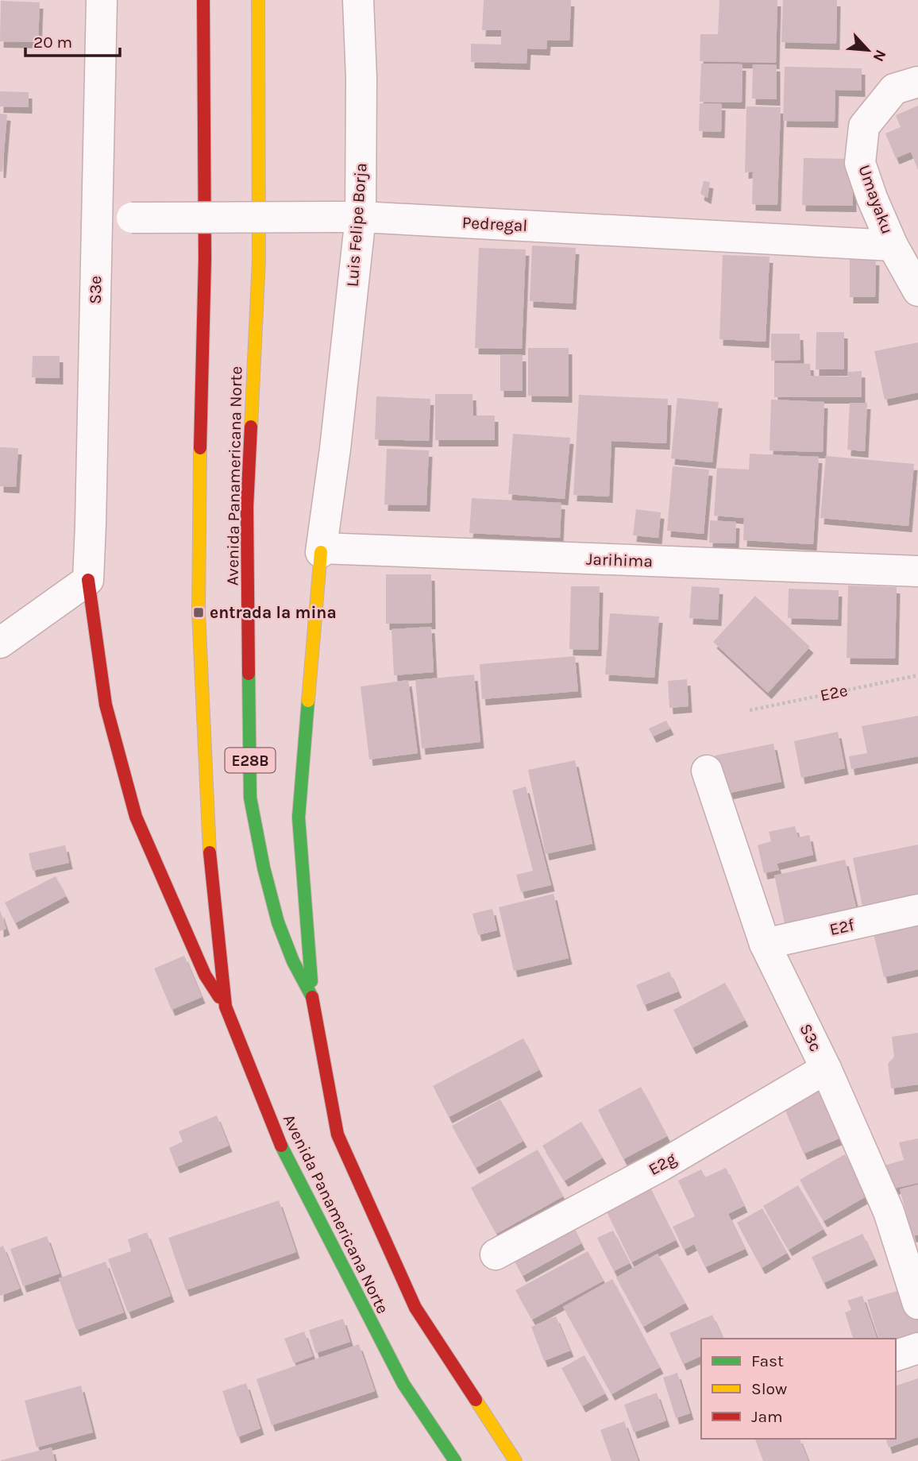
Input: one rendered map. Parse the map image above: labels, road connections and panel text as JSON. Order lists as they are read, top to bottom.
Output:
{
  "streets": {
    "highway": ["Avenida Panamericana Norte", "E28B"],
    "street": [
      "Umayaku",
      "Pedregal",
      "Luis Felipe Borja",
      "S3e",
      "Jarihima",
      "E2f",
      "S3c",
      "E2g"
    ],
    "path": ["E2e"]
  },
  "crossings": [
    ["Umayaku", "Pedregal"],
    ["Pedregal", "Luis Felipe Borja"],
    ["Pedregal", "S3e"],
    ["Luis Felipe Borja", "Jarihima"],
    ["E2f", "S3c"],
    ["S3c", "E2g"]
  ],
  "places": {
    "transit": ["entrada la mina"]
  },
  "legend": ["Fast", "Slow", "Jam"],
  "scale_bar": "20 m",
  "north": "bottom right"
}
